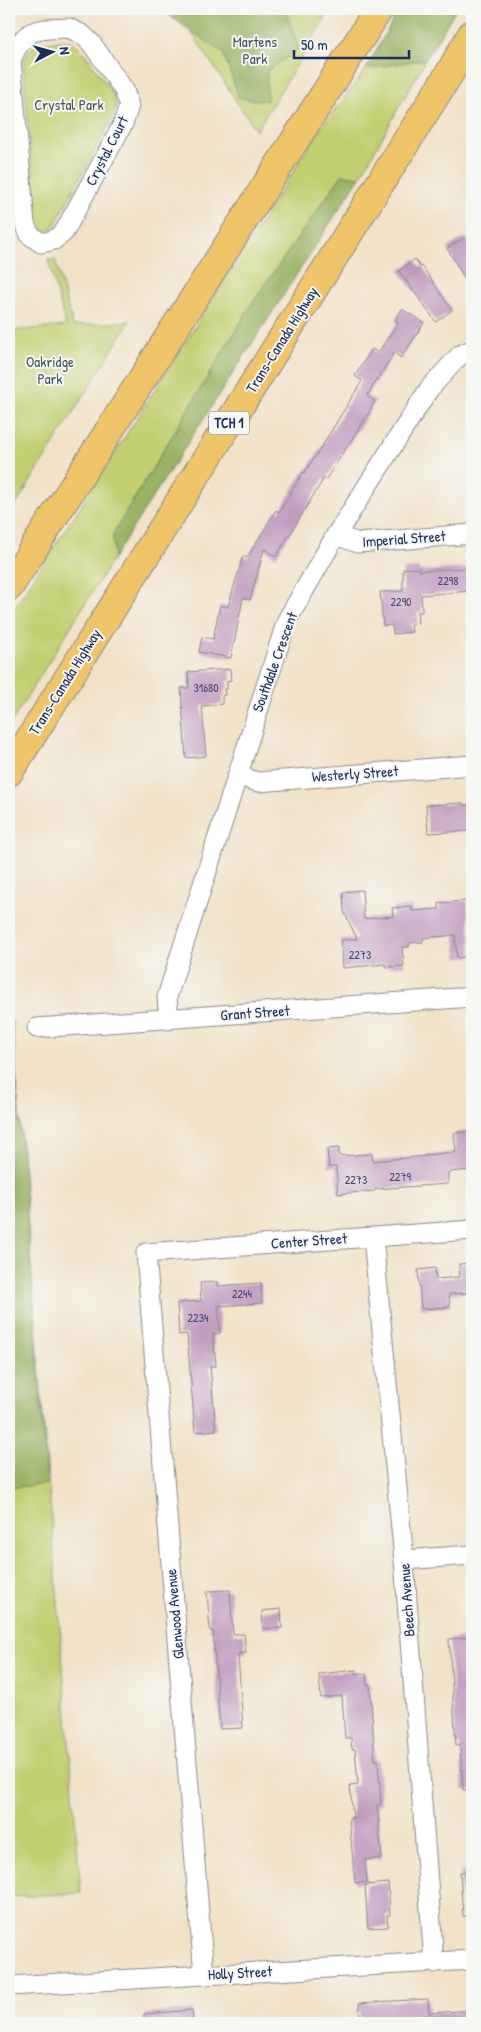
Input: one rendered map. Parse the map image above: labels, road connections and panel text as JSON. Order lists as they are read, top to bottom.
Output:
{
  "streets": {
    "highway": ["Trans-Canada Highway", "TCH 1"],
    "street": [
      "Crystal Court",
      "Imperial Street",
      "Southdale Crescent",
      "Westerly Street",
      "Grant Street",
      "Center Street",
      "Beech Avenue",
      "Glenwood Avenue",
      "Holly Street"
    ]
  },
  "crossings": [
    ["Imperial Street", "Southdale Crescent"],
    ["Southdale Crescent", "Westerly Street"],
    ["Southdale Crescent", "Grant Street"],
    ["Center Street", "Beech Avenue"],
    ["Center Street", "Glenwood Avenue"],
    ["Beech Avenue", "Holly Street"],
    ["Glenwood Avenue", "Holly Street"]
  ],
  "parks": ["Martens Park", "Crystal Park", "Oakridge Park"],
  "house_numbers": [
    "2298",
    "2290",
    "31680",
    "2273",
    "2279",
    "2273",
    "2244",
    "2234"
  ],
  "scale_bar": "50 m",
  "north": "right"
}
